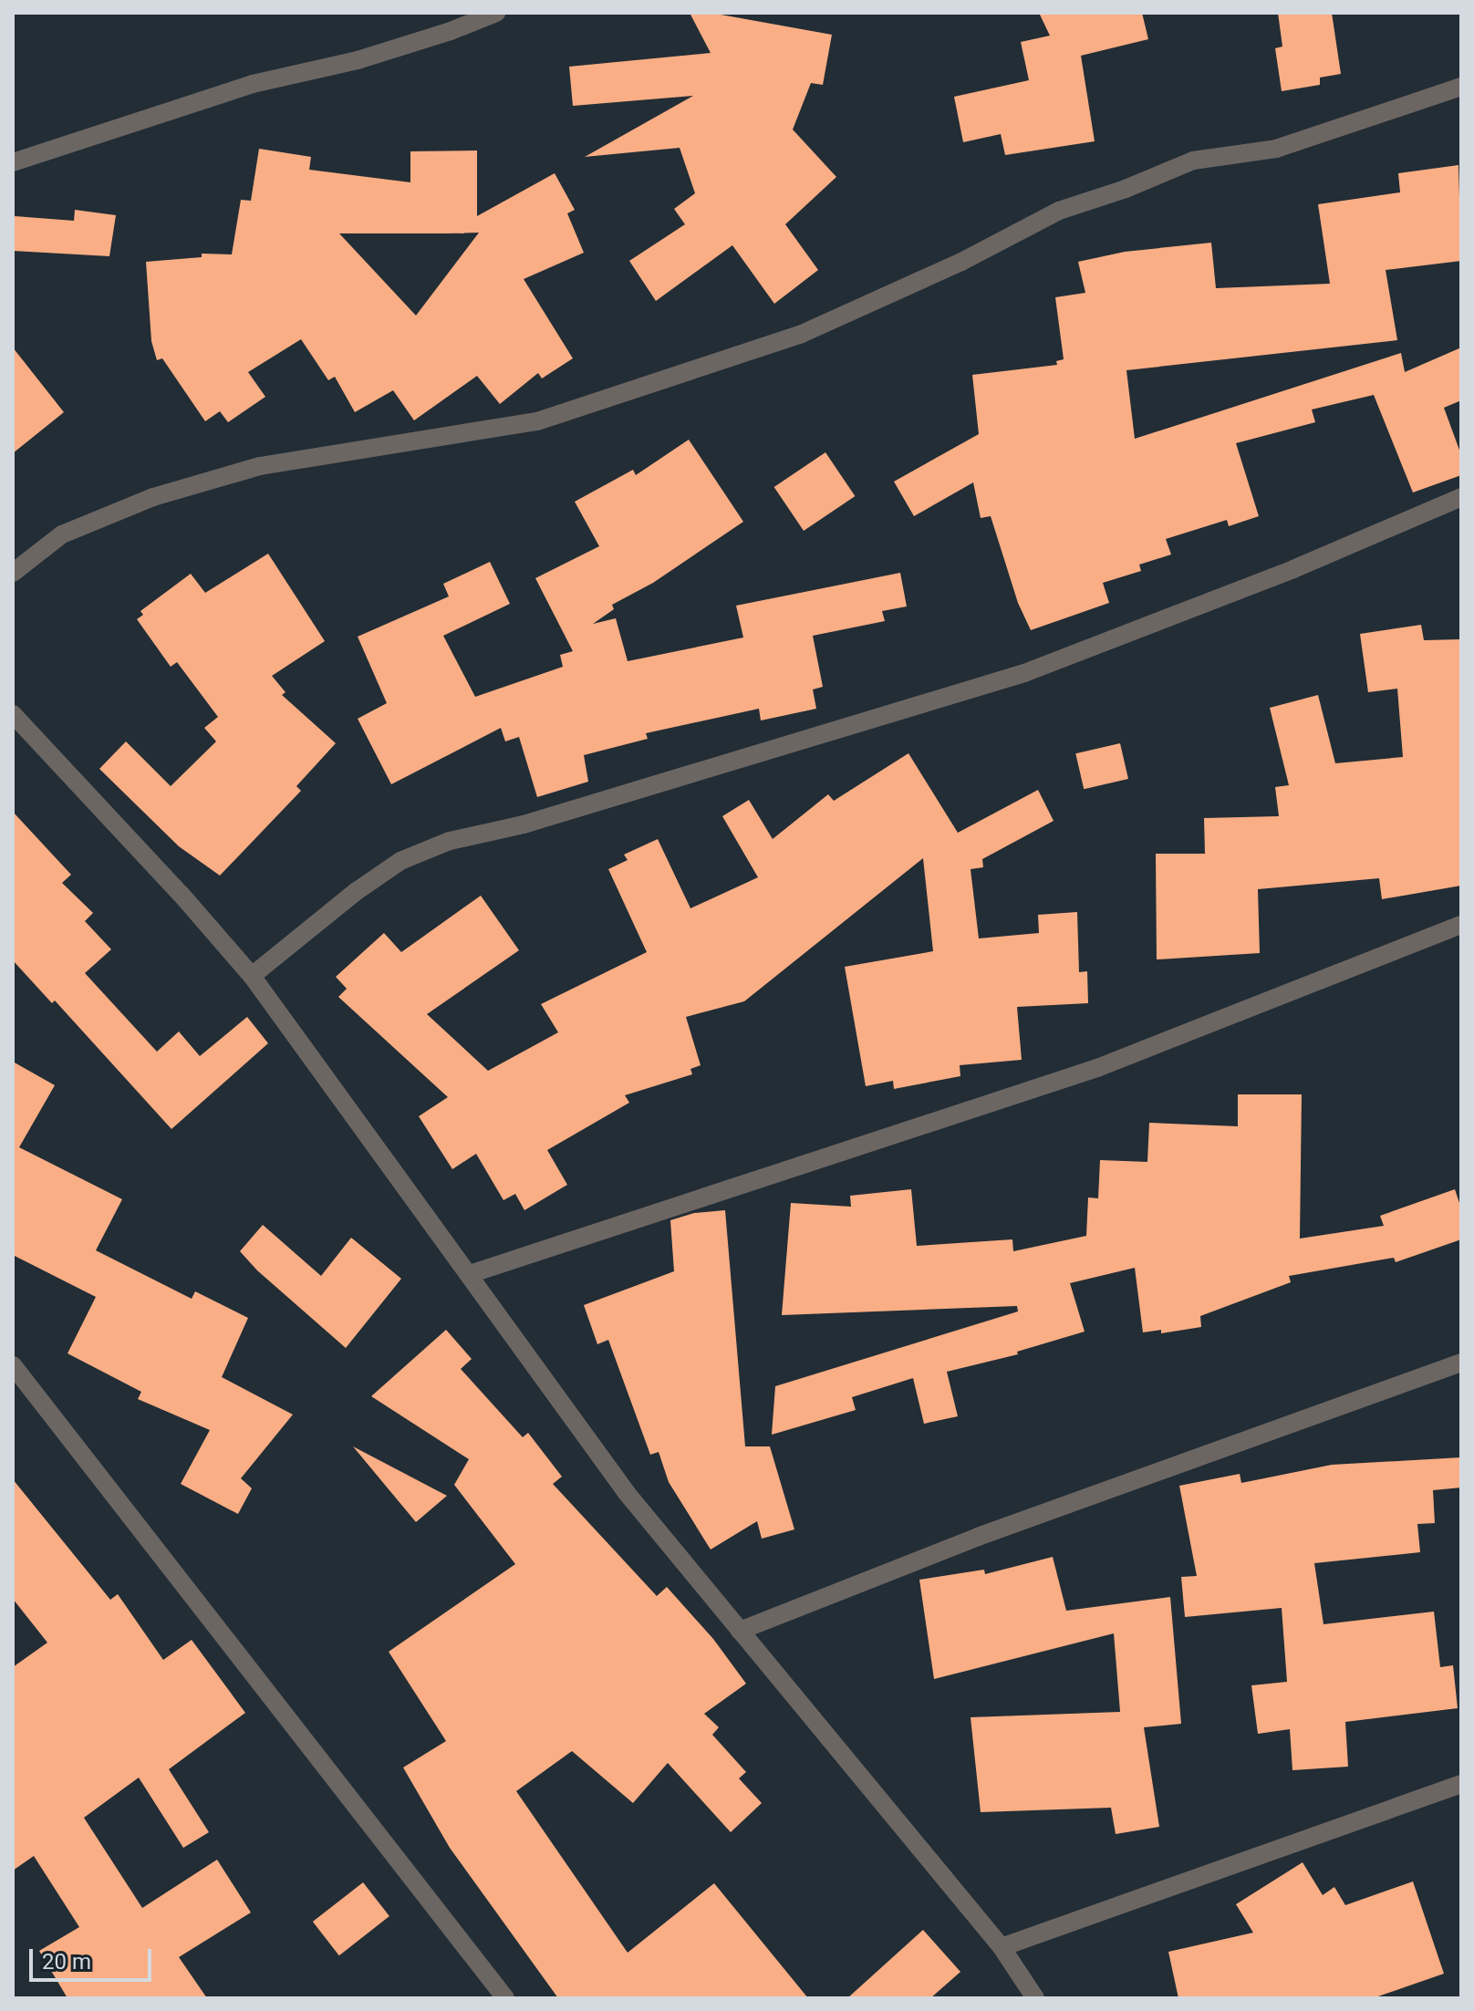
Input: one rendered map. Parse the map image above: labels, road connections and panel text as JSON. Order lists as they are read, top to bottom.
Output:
{
  "scale_bar": "20 m"
}
